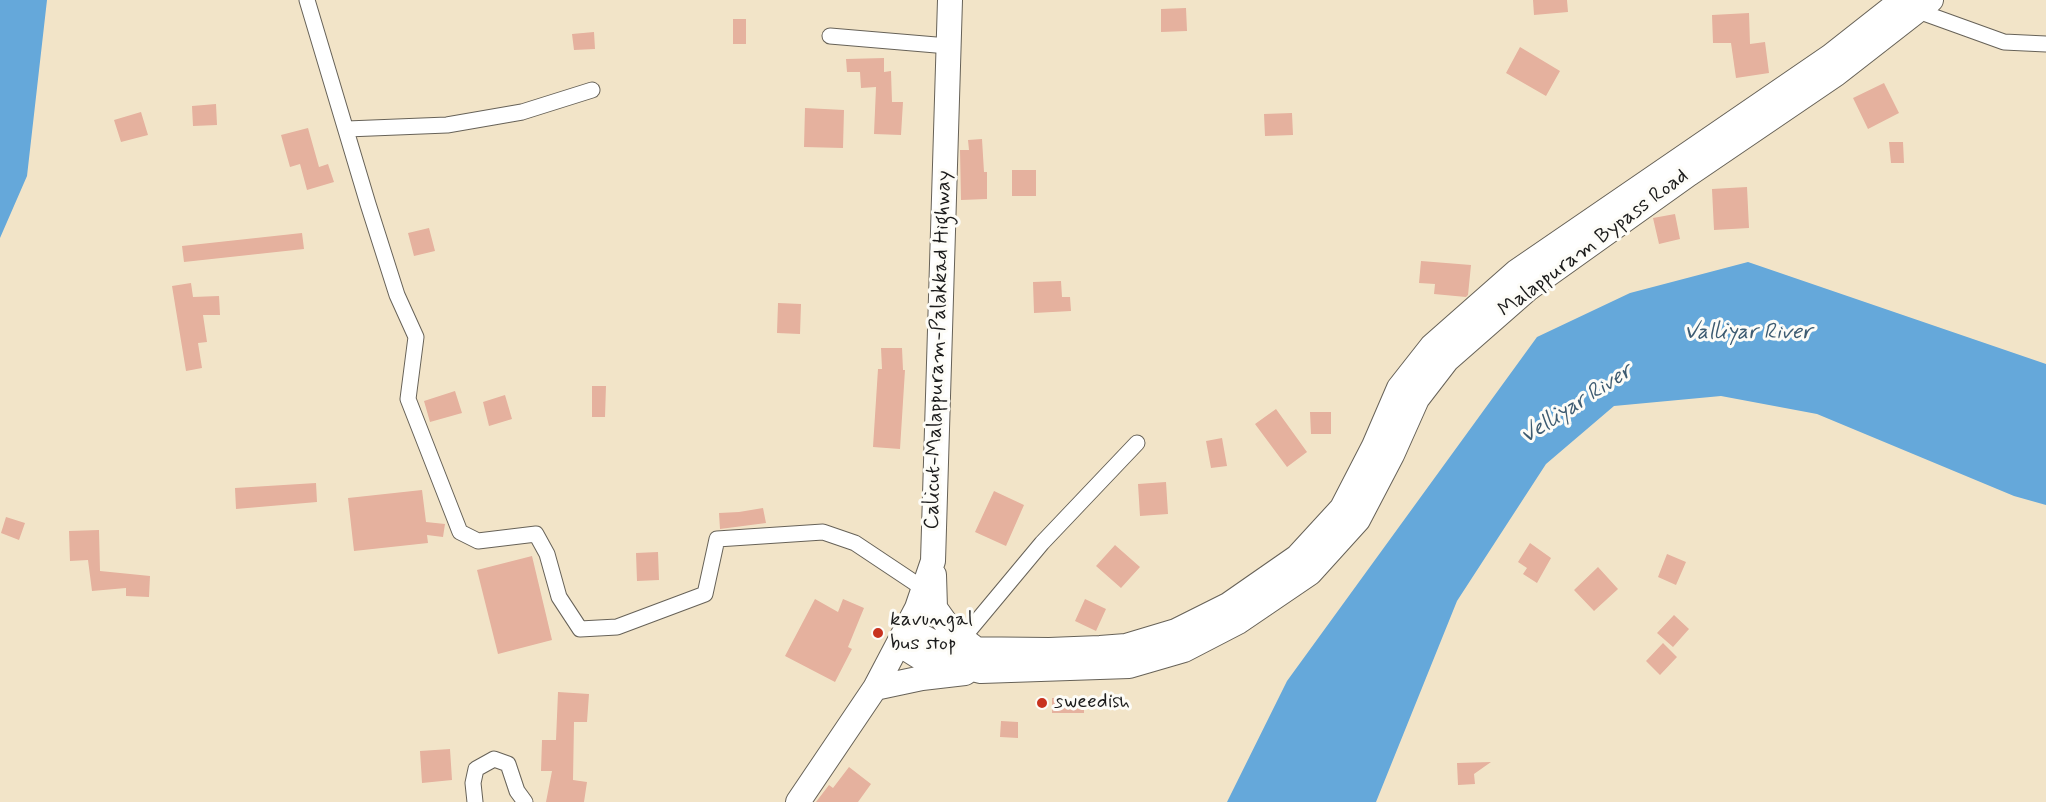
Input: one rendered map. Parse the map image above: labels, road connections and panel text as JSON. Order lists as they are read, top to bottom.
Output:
{
  "streets": {
    "highway": ["Malappuram Bypass Road", "Calicut-Malappuram-Palakkad Highway"]
  },
  "crossings": [
    ["Malappuram Bypass Road", "Calicut-Malappuram-Palakkad Highway"]
  ],
  "water": ["Valliyar River", "Velliyar River"],
  "places": ["kavungal bus stop", "sweedish"]
}
